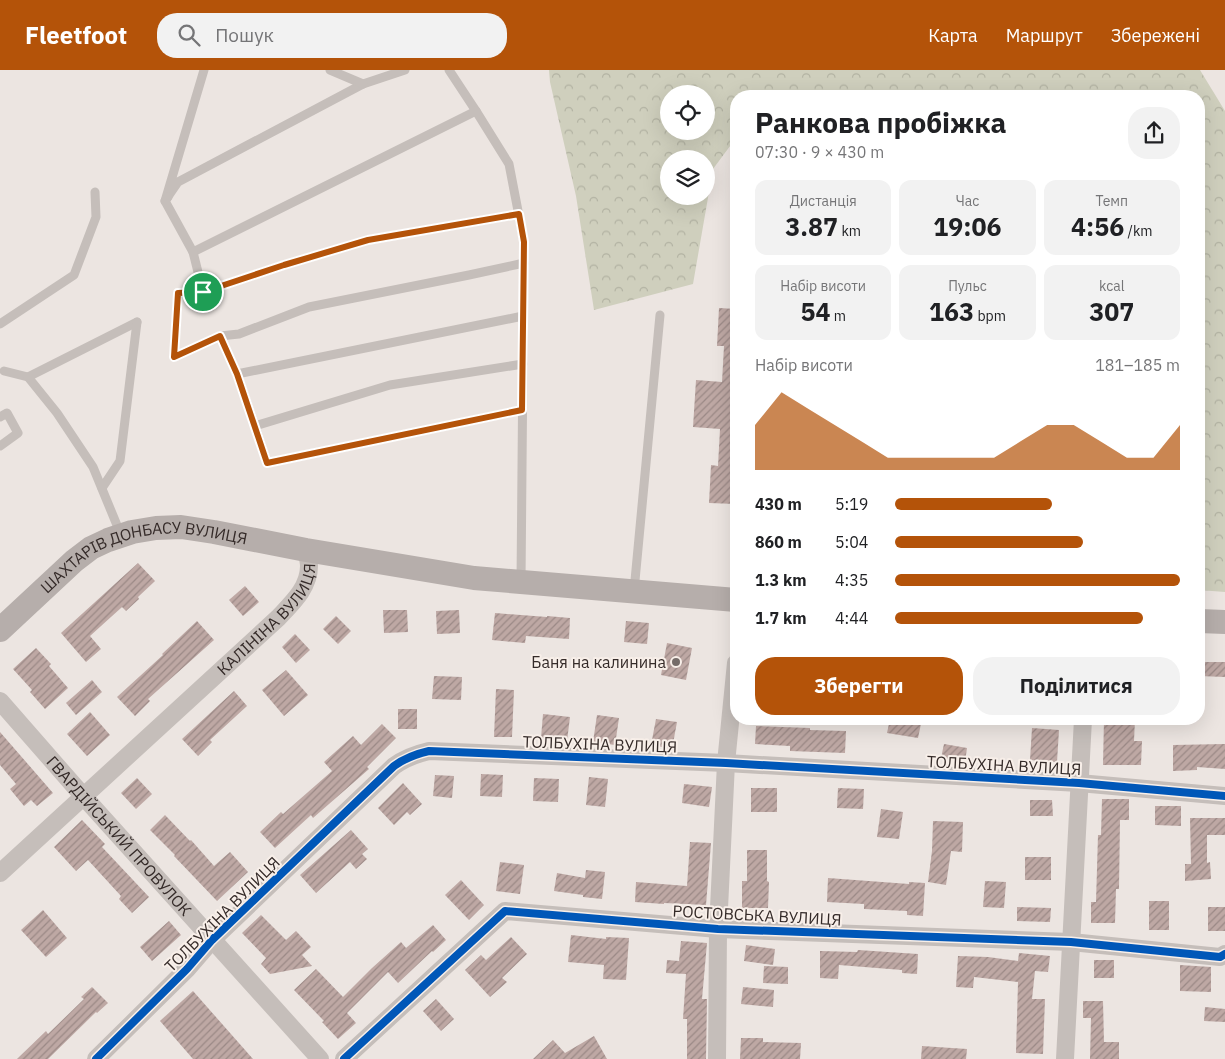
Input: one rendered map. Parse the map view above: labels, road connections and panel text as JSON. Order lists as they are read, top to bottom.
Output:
{
  "streets": {
    "street": [
      "ШАХТАРІВ ДОНБАСУ ВУЛИЦЯ",
      "КАЛІНІНА ВУЛИЦЯ",
      "ТОЛБУХІНА ВУЛИЦЯ",
      "ГВАРДІЙСЬКИЙ ПРОВУЛОК",
      "РОСТОВСЬКА ВУЛИЦЯ"
    ]
  },
  "crossings": [
    ["ШАХТАРІВ ДОНБАСУ ВУЛИЦЯ", "КАЛІНІНА ВУЛИЦЯ"],
    ["КАЛІНІНА ВУЛИЦЯ", "ГВАРДІЙСЬКИЙ ПРОВУЛОК"],
    ["ТОЛБУХІНА ВУЛИЦЯ", "ГВАРДІЙСЬКИЙ ПРОВУЛОК"]
  ],
  "places": ["Баня на калинина"],
  "page": {
    "header": "Fleetfoot",
    "search": "Пошук",
    "nav": ["Карта", "Маршрут", "Збережені"],
    "heading": ["Ранкова пробіжка", "07:30 · 9 × 430 m"],
    "stats": [
      ["Дистанція", "3.87 km"],
      ["Час", "19:06"],
      ["Темп", "4:56 /km"],
      ["Набір висоти", "54 m"],
      ["Пульс", "163 bpm"],
      ["kcal", "307"]
    ],
    "chart": ["Набір висоти", "181–185 m"],
    "list": [
      {
        "name": "430 m",
        "note": "5:19"
      },
      {
        "name": "860 m",
        "note": "5:04"
      },
      {
        "name": "1.3 km",
        "note": "4:35"
      },
      {
        "name": "1.7 km",
        "note": "4:44"
      }
    ],
    "buttons": ["Зберегти", "Поділитися"]
  }
}
